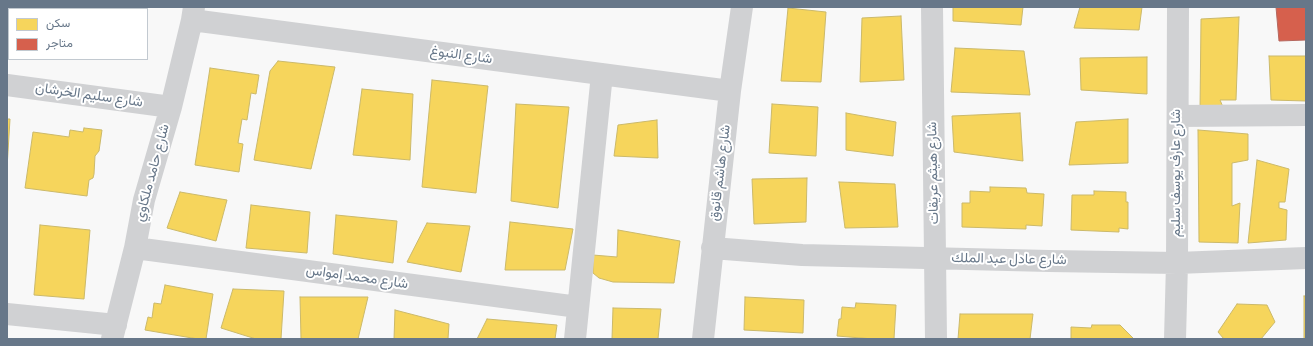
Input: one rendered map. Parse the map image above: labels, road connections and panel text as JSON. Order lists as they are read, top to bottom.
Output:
{
  "streets": {
    "street": [
      "شارع النبوغ",
      "شارع سليم الخرشان",
      "شارع حامد ملكاوي",
      "شارع هاشم قانوق",
      "شارع هيثم عريقات",
      "شارع عارف يوسف سليم",
      "شارع عادل عبد الملك",
      "شارع محمد إمواس"
    ]
  },
  "crossings": [
    ["شارع النبوغ", "شارع حامد ملكاوي"],
    ["شارع النبوغ", "شارع هاشم قانوق"],
    ["شارع سليم الخرشان", "شارع حامد ملكاوي"],
    ["شارع حامد ملكاوي", "شارع محمد إمواس"],
    ["شارع هاشم قانوق", "شارع عادل عبد الملك"],
    ["شارع هيثم عريقات", "شارع عادل عبد الملك"],
    ["شارع عارف يوسف سليم", "شارع عادل عبد الملك"]
  ],
  "legend": ["سكن", "متاجر"]
}
